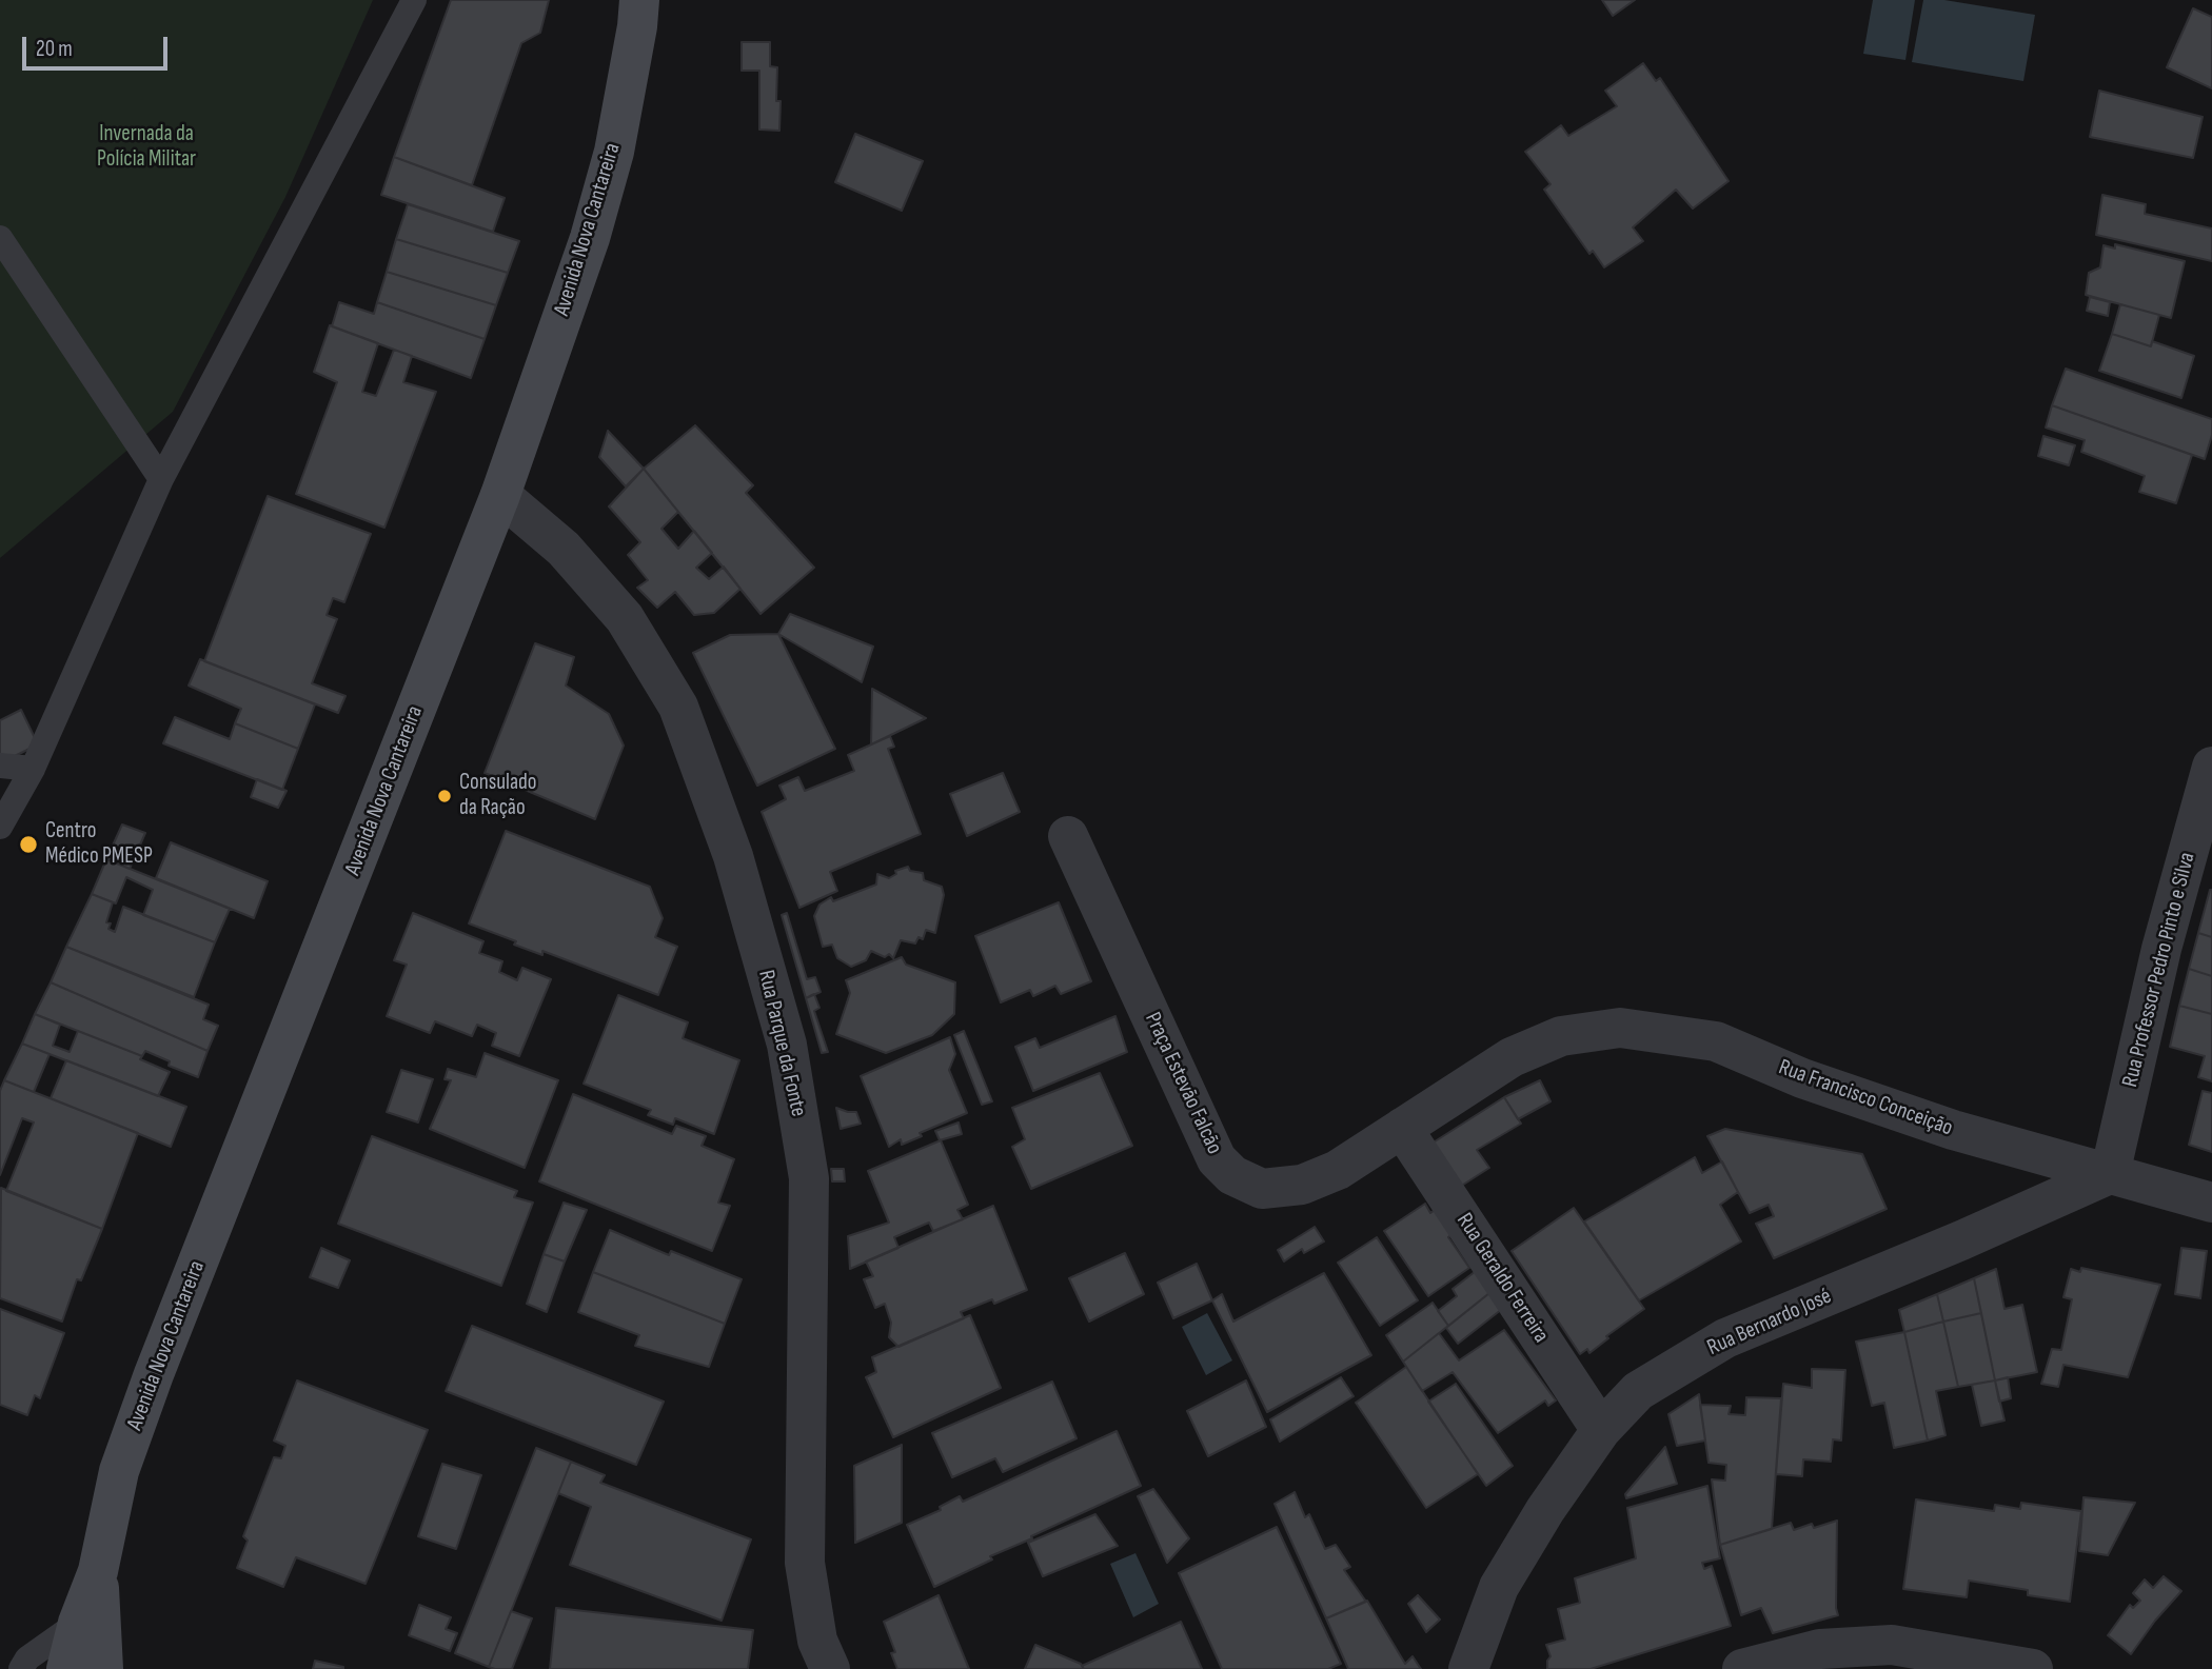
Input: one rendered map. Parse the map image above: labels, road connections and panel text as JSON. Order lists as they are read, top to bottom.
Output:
{
  "streets": {
    "main road": ["Avenida Nova Cantareira"],
    "street": [
      "Rua Professor Pedro Pinto e Silva",
      "Rua Parque da Fonte",
      "Praça Estevão Falcão",
      "Rua Francisco Conceição",
      "Rua Geraldo Ferreira",
      "Rua Bernardo José"
    ]
  },
  "crossings": [
    ["Avenida Nova Cantareira", "Rua Parque da Fonte"],
    ["Rua Professor Pedro Pinto e Silva", "Rua Francisco Conceição"],
    ["Rua Professor Pedro Pinto e Silva", "Rua Bernardo José"],
    ["Praça Estevão Falcão", "Rua Francisco Conceição"],
    ["Praça Estevão Falcão", "Rua Geraldo Ferreira"],
    ["Rua Francisco Conceição", "Rua Bernardo José"],
    ["Rua Geraldo Ferreira", "Rua Bernardo José"]
  ],
  "parks": ["Invernada da Polícia Militar"],
  "places": ["Consulado da Ração", "Centro Médico PMESP"],
  "scale_bar": "20 m"
}
